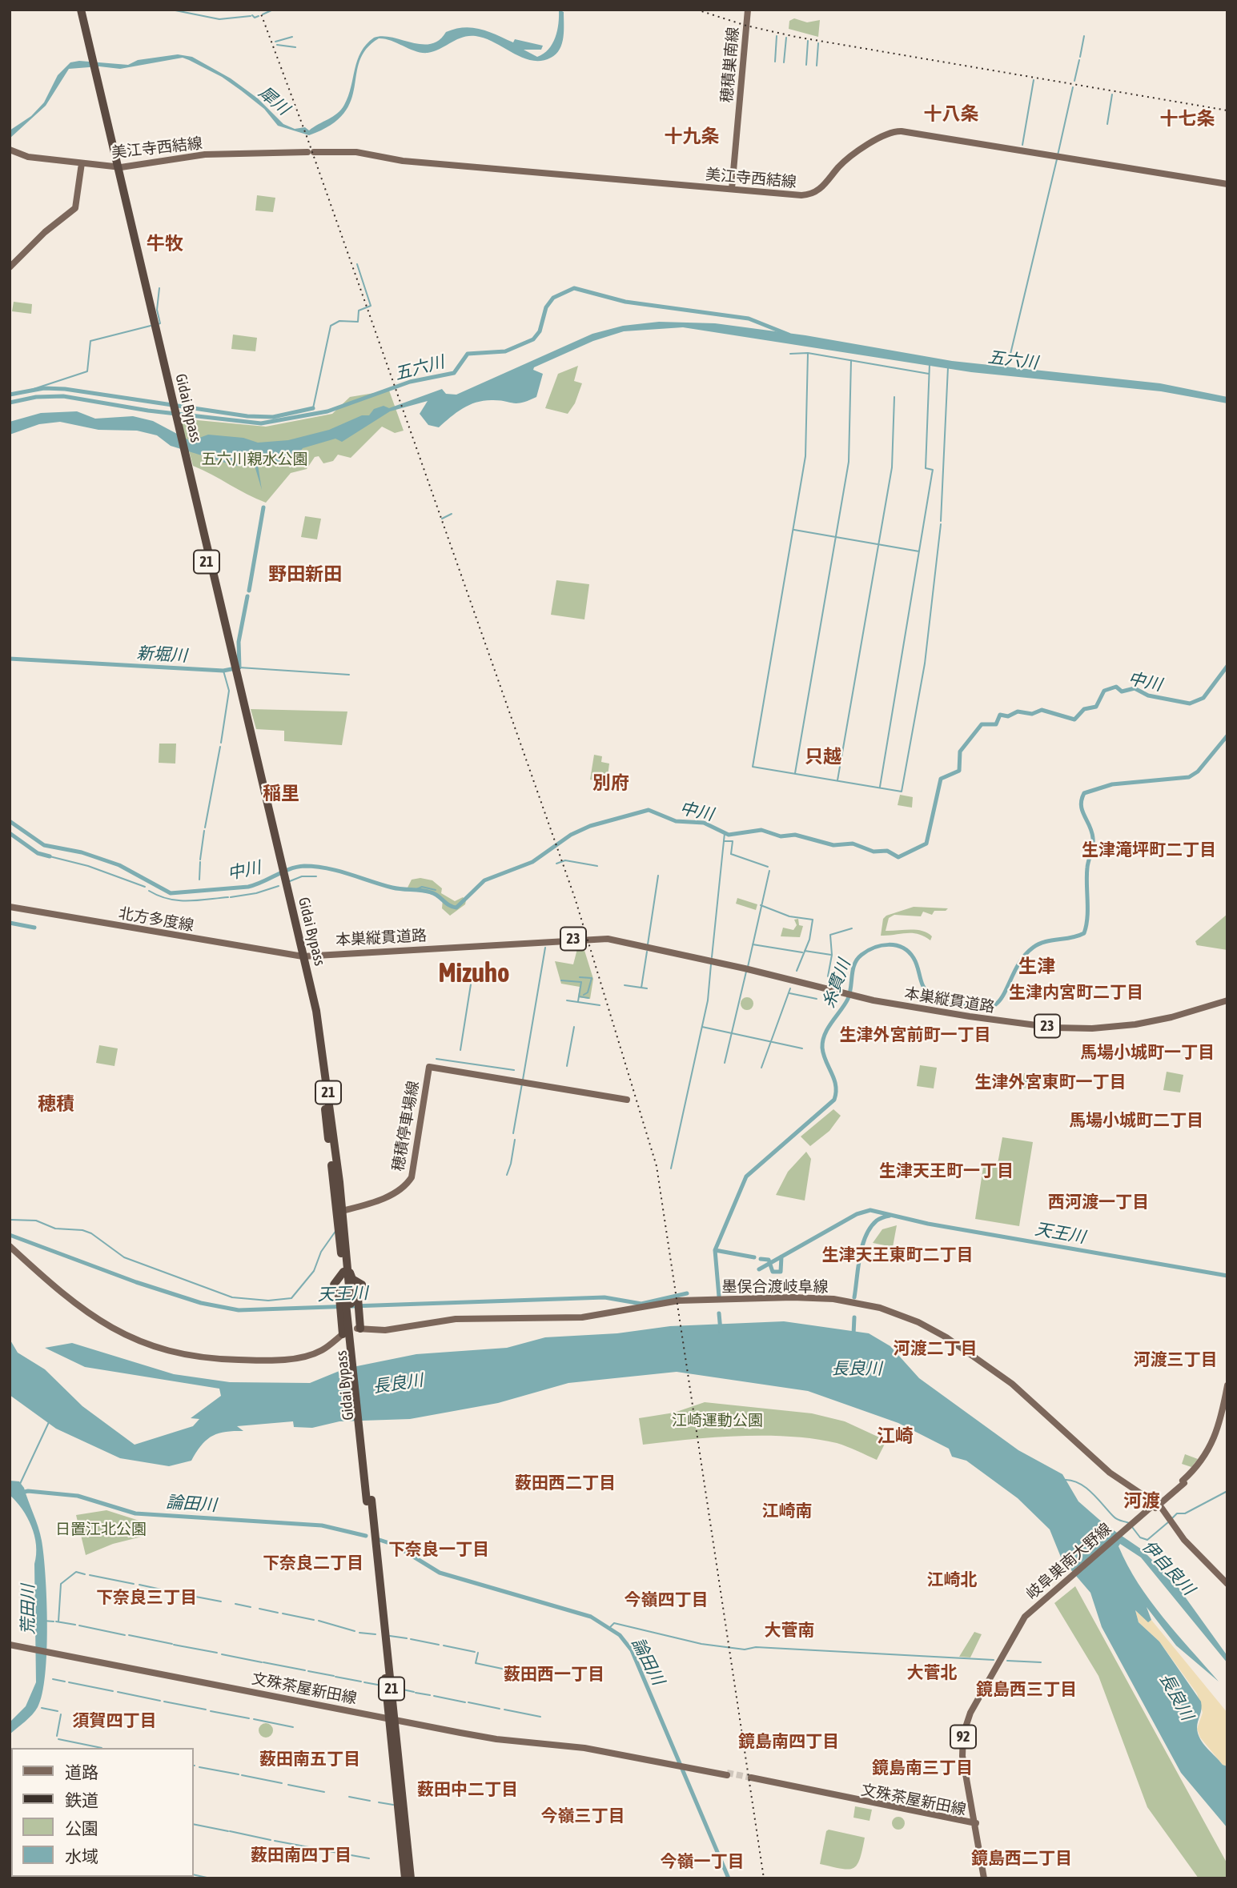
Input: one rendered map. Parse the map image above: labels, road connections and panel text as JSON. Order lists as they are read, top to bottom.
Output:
{
  "streets": {
    "highway": ["Gidai Bypass", "21"],
    "main road": [
      "穂積巣南線",
      "美江寺西結線",
      "北方多度線",
      "本巣縦貫道路",
      "23",
      "穂積停車場線",
      "墨俣合渡岐阜線",
      "岐阜巣南大野線",
      "文殊茶屋新田線",
      "92"
    ]
  },
  "crossings": [
    ["穂積巣南線", "美江寺西結線"],
    ["美江寺西結線", "Gidai Bypass"],
    ["Gidai Bypass", "北方多度線"],
    ["Gidai Bypass", "本巣縦貫道路"],
    ["Gidai Bypass", "穂積停車場線"],
    ["Gidai Bypass", "文殊茶屋新田線"],
    ["北方多度線", "本巣縦貫道路"],
    ["岐阜巣南大野線", "文殊茶屋新田線"]
  ],
  "districts": [
    "十八条",
    "十七条",
    "十九条",
    "牛牧",
    "野田新田",
    "只越",
    "別府",
    "稲里",
    "生津滝坪町二丁目",
    "生津",
    "Mizuho",
    "生津内宮町二丁目",
    "生津外宮前町一丁目",
    "馬場小城町一丁目",
    "生津外宮東町一丁目",
    "穂積",
    "馬場小城町二丁目",
    "生津天王町一丁目",
    "西河渡一丁目",
    "生津天王東町二丁目",
    "河渡二丁目",
    "河渡三丁目",
    "江崎",
    "薮田西二丁目",
    "河渡",
    "江崎南",
    "下奈良一丁目",
    "下奈良二丁目",
    "江崎北",
    "下奈良三丁目",
    "今嶺四丁目",
    "大菅南",
    "大菅北",
    "薮田西一丁目",
    "鏡島西三丁目",
    "須賀四丁目",
    "鏡島南四丁目",
    "薮田南五丁目",
    "鏡島南三丁目",
    "薮田中二丁目",
    "今嶺三丁目",
    "薮田南四丁目",
    "鏡島西二丁目",
    "今嶺一丁目"
  ],
  "water": [
    "犀川",
    "五六川",
    "新堀川",
    "中川",
    "糸貫川",
    "天王川",
    "長良川",
    "論田川",
    "伊自良川",
    "荒田川"
  ],
  "parks": ["五六川親水公園", "江崎運動公園", "日置江北公園"],
  "legend": [
    "道路",
    "鉄道",
    "公園",
    "水域"
  ]
}
